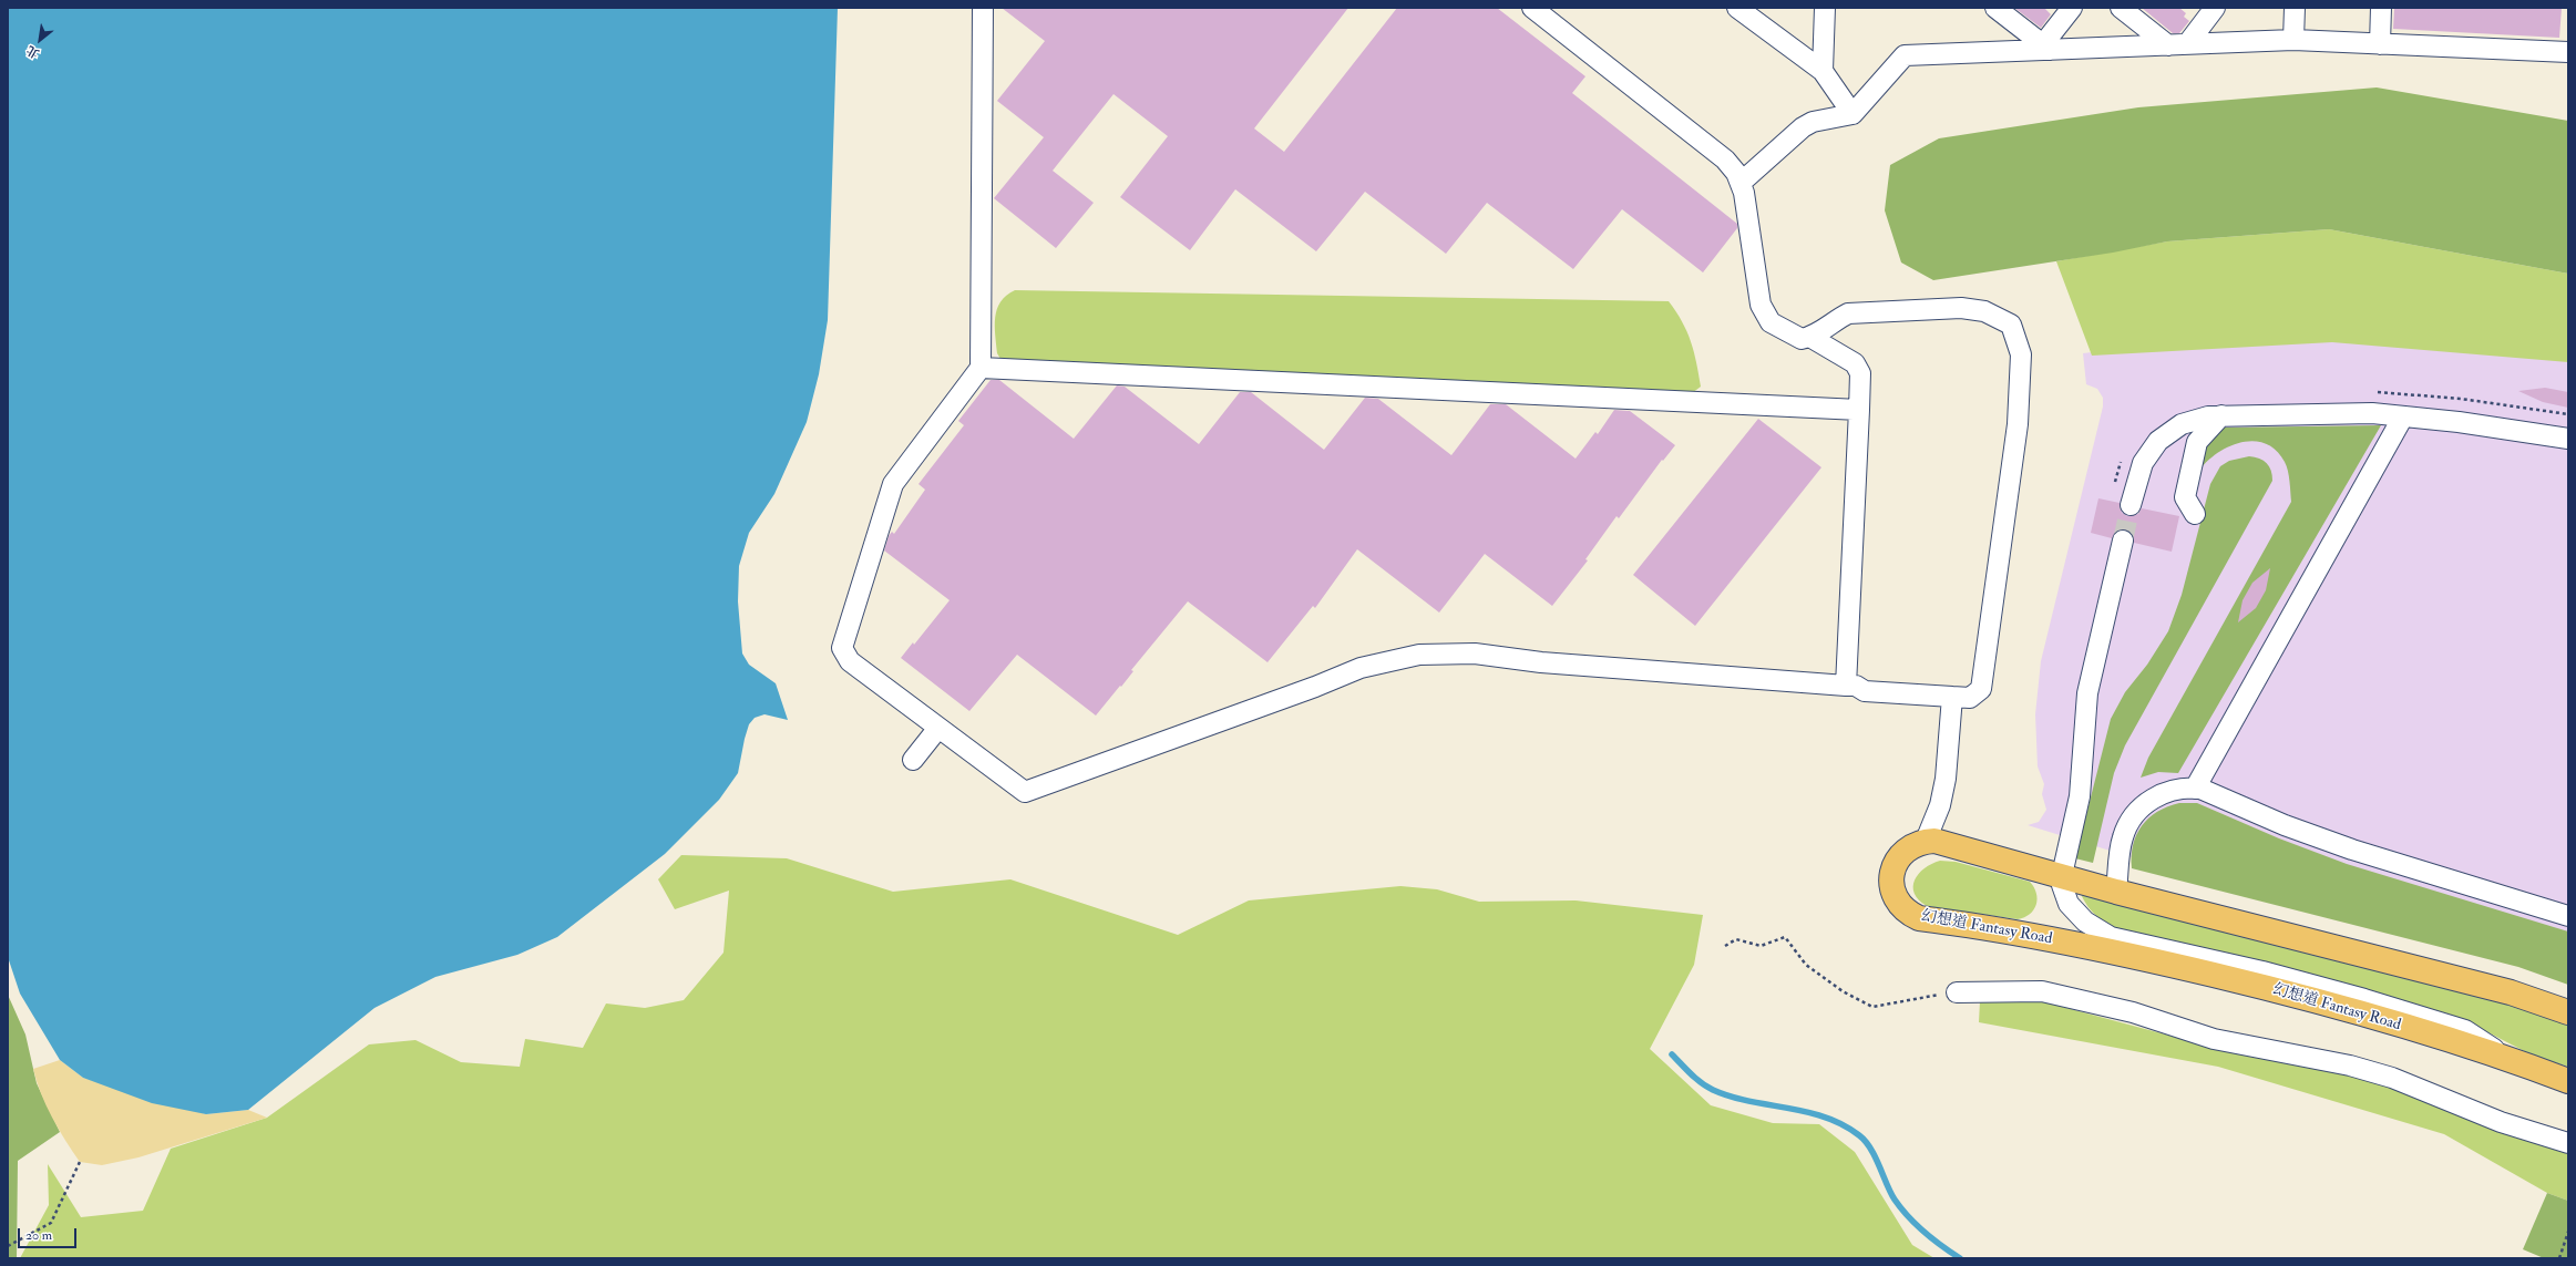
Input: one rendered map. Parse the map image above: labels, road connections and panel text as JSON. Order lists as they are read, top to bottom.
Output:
{
  "streets": {
    "main road": ["幻想道 Fantasy Road"]
  },
  "scale_bar": "20 m",
  "north": "bottom left"
}
